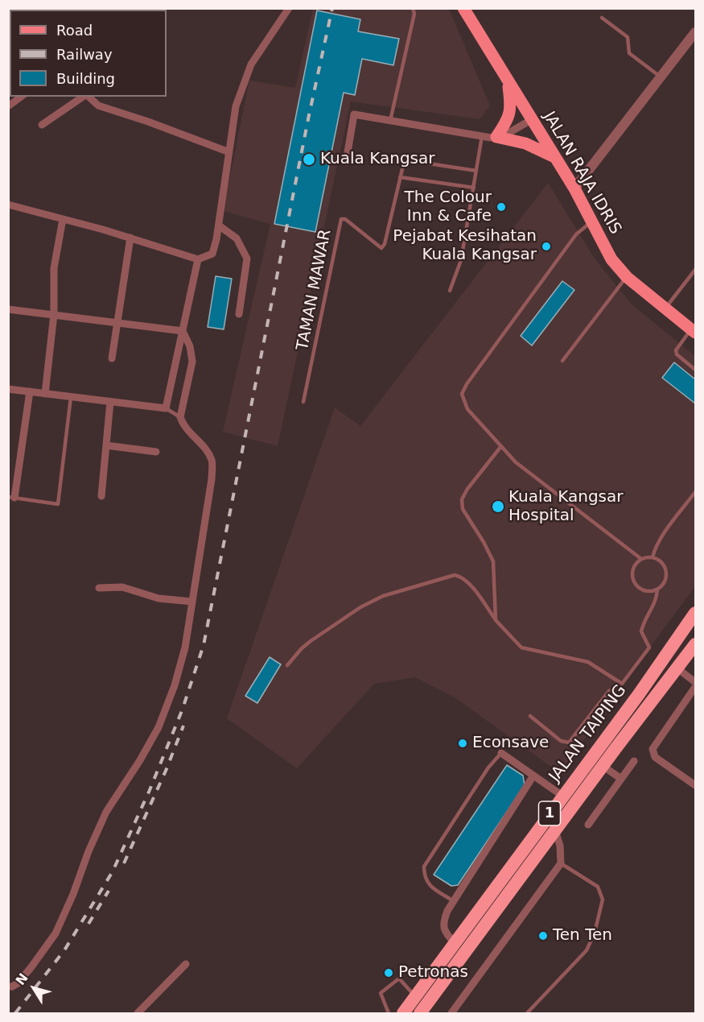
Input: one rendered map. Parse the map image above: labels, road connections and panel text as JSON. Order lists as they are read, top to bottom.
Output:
{
  "streets": {
    "highway": ["JALAN TAIPING", "1"],
    "main road": ["JALAN RAJA IDRIS"],
    "lane": ["TAMAN MAWAR"]
  },
  "places": [
    "Kuala Kangsar",
    "The Colour Inn & Cafe",
    "Pejabat Kesihatan Kuala Kangsar",
    "Kuala Kangsar Hospital",
    "Econsave",
    "Ten Ten",
    "Petronas"
  ],
  "legend": ["Road", "Railway", "Building"],
  "north": "top left"
}
